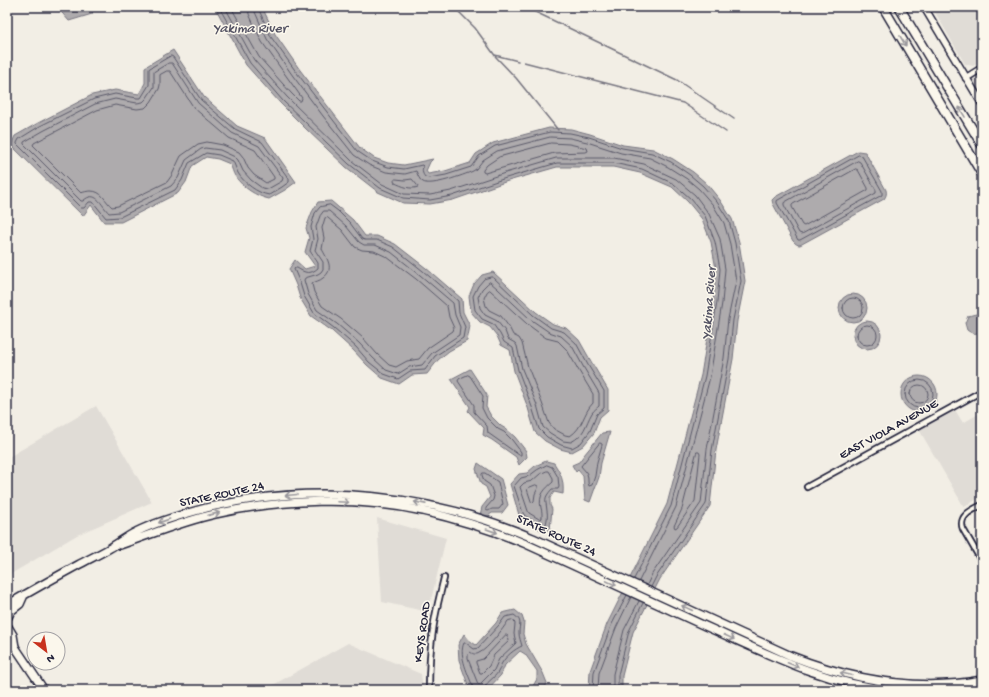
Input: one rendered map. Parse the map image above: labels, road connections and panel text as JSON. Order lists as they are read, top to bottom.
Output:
{
  "streets": {
    "main road": ["STATE ROUTE 24"],
    "street": ["EAST VIOLA AVENUE", "KEYS ROAD"]
  },
  "water": ["Yakima River"],
  "north": "bottom right"
}
